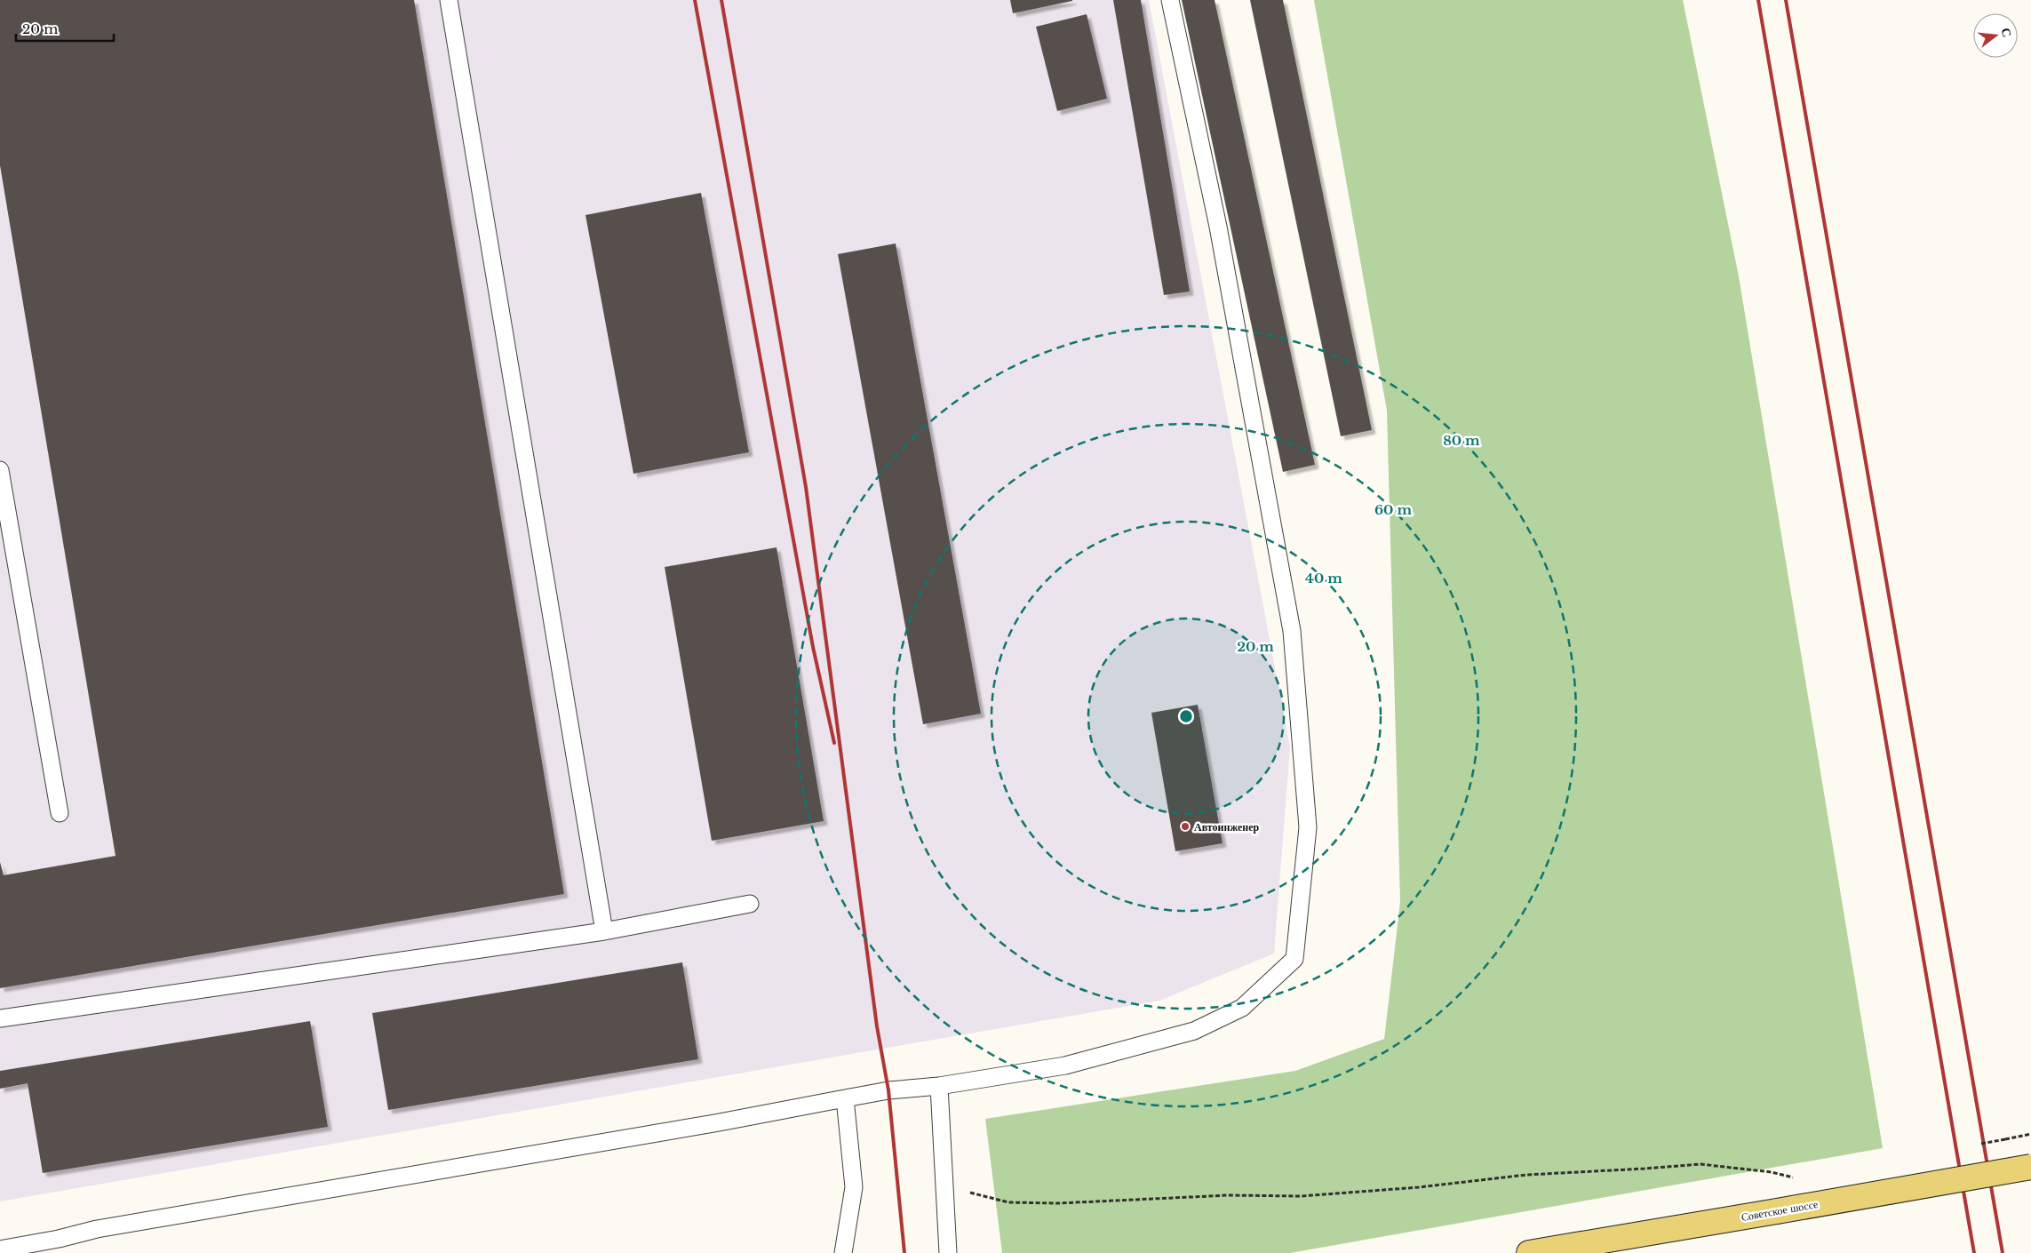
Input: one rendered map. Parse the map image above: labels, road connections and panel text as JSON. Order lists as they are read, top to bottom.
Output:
{
  "streets": {
    "main road": ["Советское шоссе"]
  },
  "places": ["Автоинженер"],
  "scale_bar": "20 m",
  "north": "right",
  "rings": [
    "80 m",
    "60 m",
    "40 m",
    "20 m"
  ]
}
